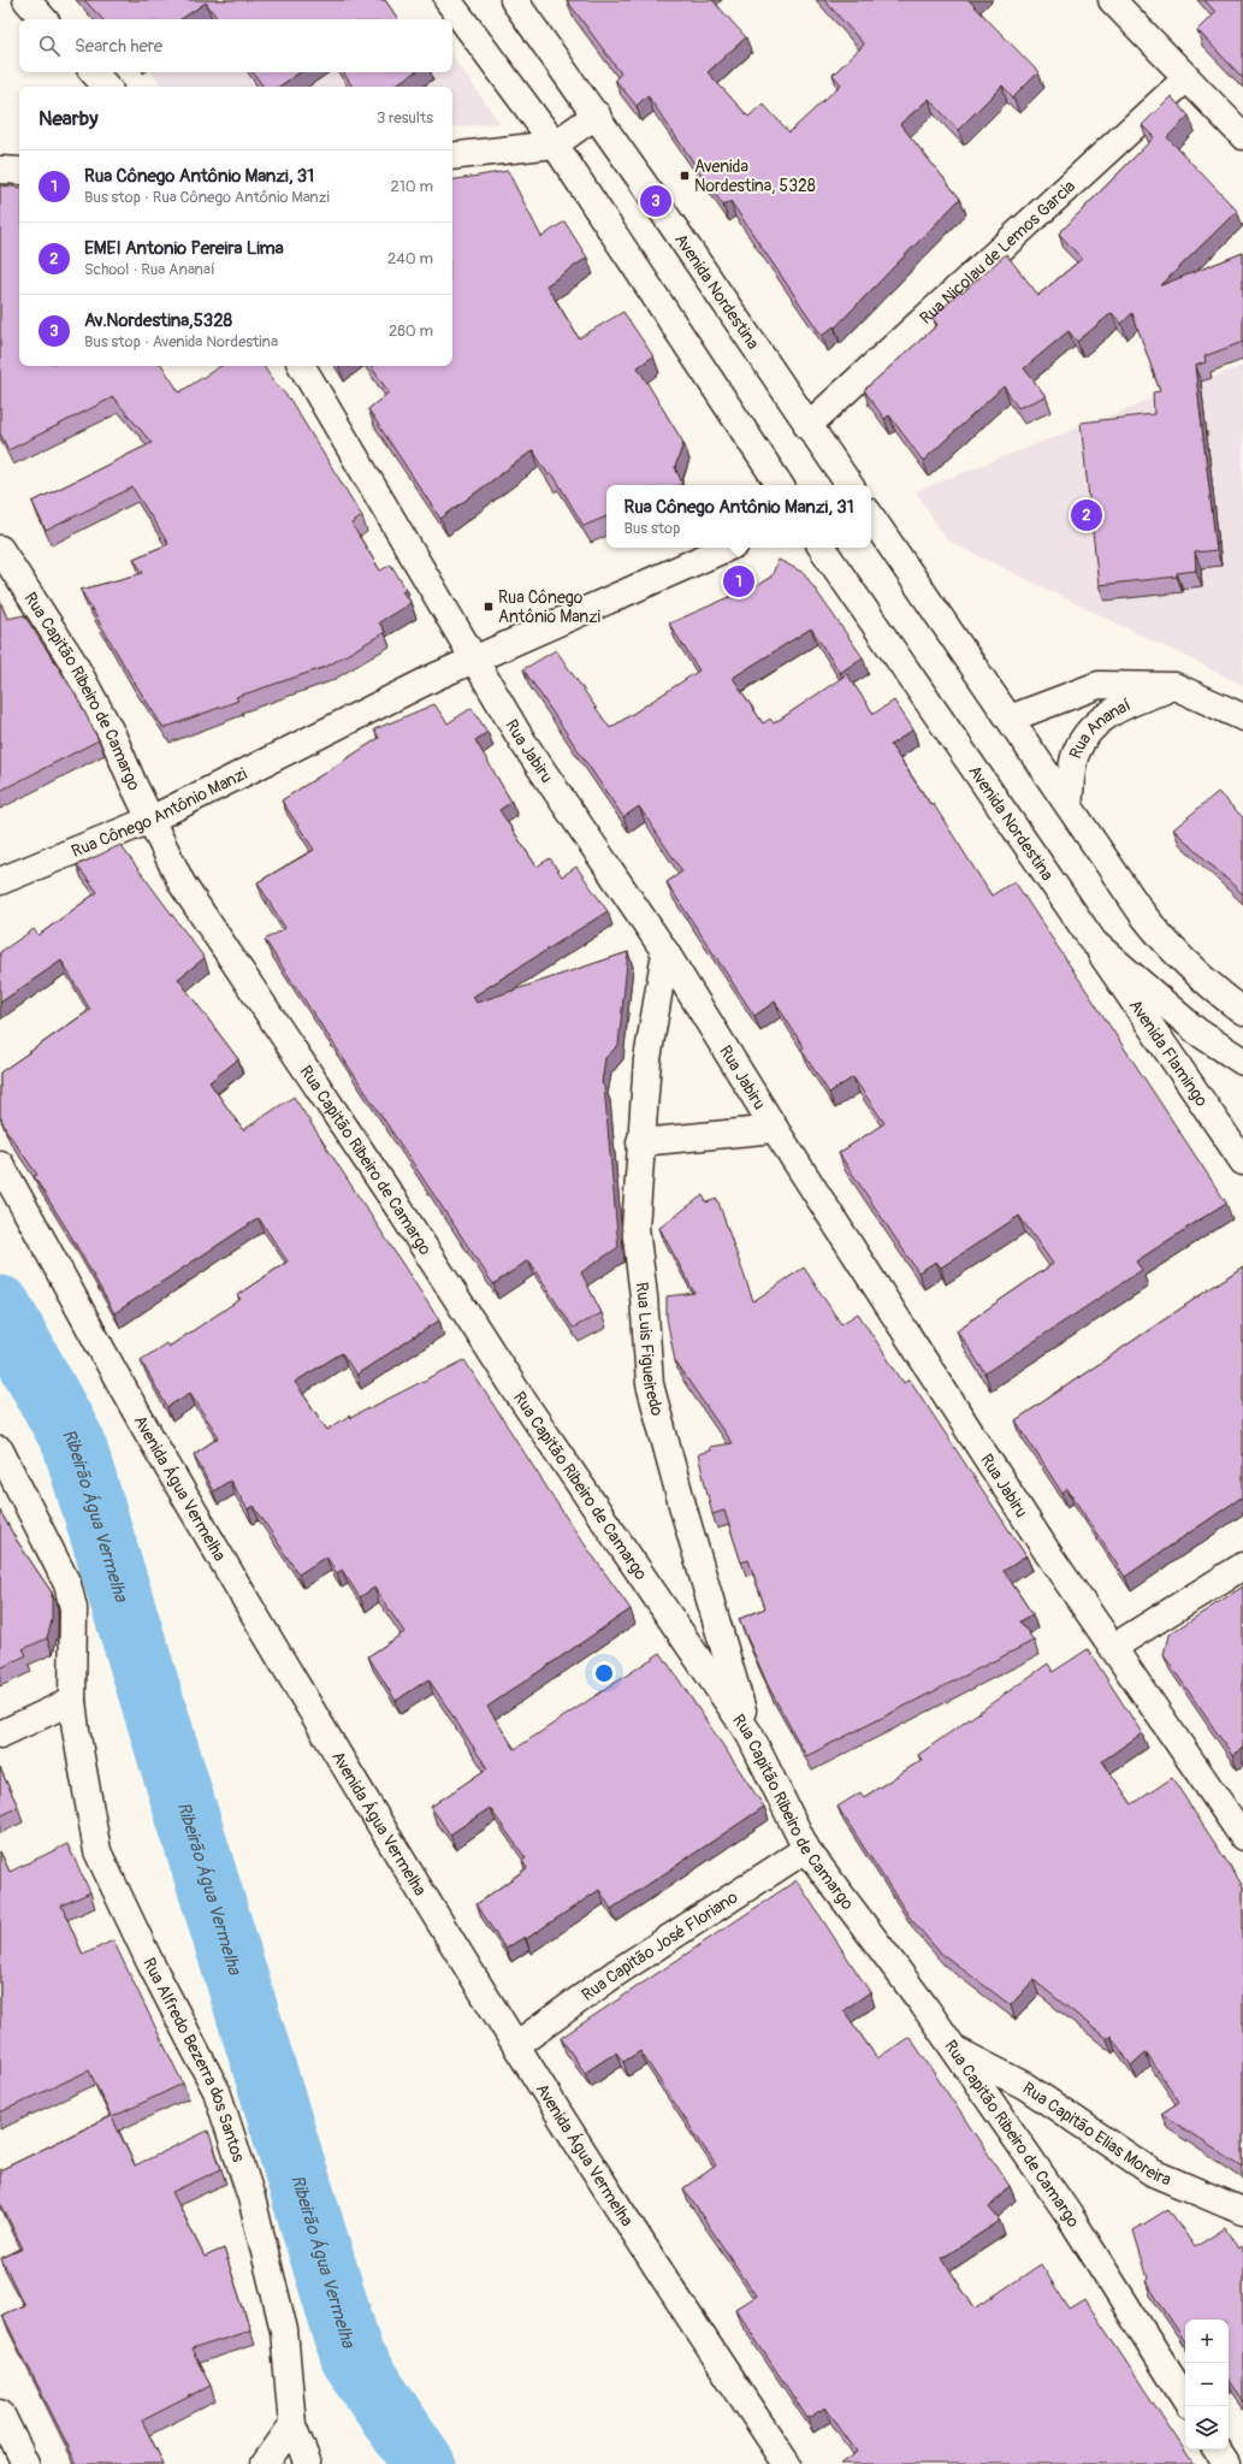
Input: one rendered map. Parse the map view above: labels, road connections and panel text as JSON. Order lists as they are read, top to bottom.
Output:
{
  "streets": {
    "street": [
      "Rua Nicolau de Lemos Garcia",
      "Avenida Nordestina",
      "Rua Capitão Ribeiro de Camargo",
      "Rua Ananaí",
      "Rua Jabiru",
      "Rua Cônego Antônio Manzi",
      "Avenida Flamingo",
      "Rua Luis Figueiredo",
      "Avenida Água Vermelha",
      "Rua Capitão José Floriano",
      "Rua Alfredo Bezerra dos Santos",
      "Rua Capitão Elias Moreira"
    ]
  },
  "crossings": [
    ["Rua Nicolau de Lemos Garcia", "Avenida Nordestina"],
    ["Avenida Nordestina", "Avenida Flamingo"],
    ["Rua Capitão Ribeiro de Camargo", "Rua Cônego Antônio Manzi"],
    ["Rua Capitão Ribeiro de Camargo", "Rua Luis Figueiredo"],
    ["Rua Capitão Ribeiro de Camargo", "Rua Capitão José Floriano"],
    ["Rua Capitão Ribeiro de Camargo", "Rua Capitão Elias Moreira"],
    ["Rua Jabiru", "Rua Cônego Antônio Manzi"],
    ["Rua Jabiru", "Rua Luis Figueiredo"],
    ["Avenida Água Vermelha", "Rua Capitão José Floriano"]
  ],
  "water": ["Ribeirão Água Vermelha"],
  "places": {
    "transit": ["Avenida Nordestina, 5328", "Rua Cônego Antônio Manzi"]
  },
  "page": {
    "search": "Search here",
    "heading": ["Nearby", "3 results"],
    "list": [
      {
        "mark": "1",
        "name": "Rua Cônego Antônio Manzi, 31",
        "note": "Bus stop · Rua Cônego Antônio Manzi",
        "value": "210 m"
      },
      {
        "mark": "2",
        "name": "EMEI Antonio Pereira Lima",
        "note": "School · Rua Ananaí",
        "value": "240 m"
      },
      {
        "mark": "3",
        "name": "Av.Nordestina,5328",
        "note": "Bus stop · Avenida Nordestina",
        "value": "280 m"
      }
    ],
    "pins": ["3", "2", "1"],
    "popup": ["Rua Cônego Antônio Manzi, 31", "Bus stop"],
    "map_buttons": ["+", "−"]
  }
}
